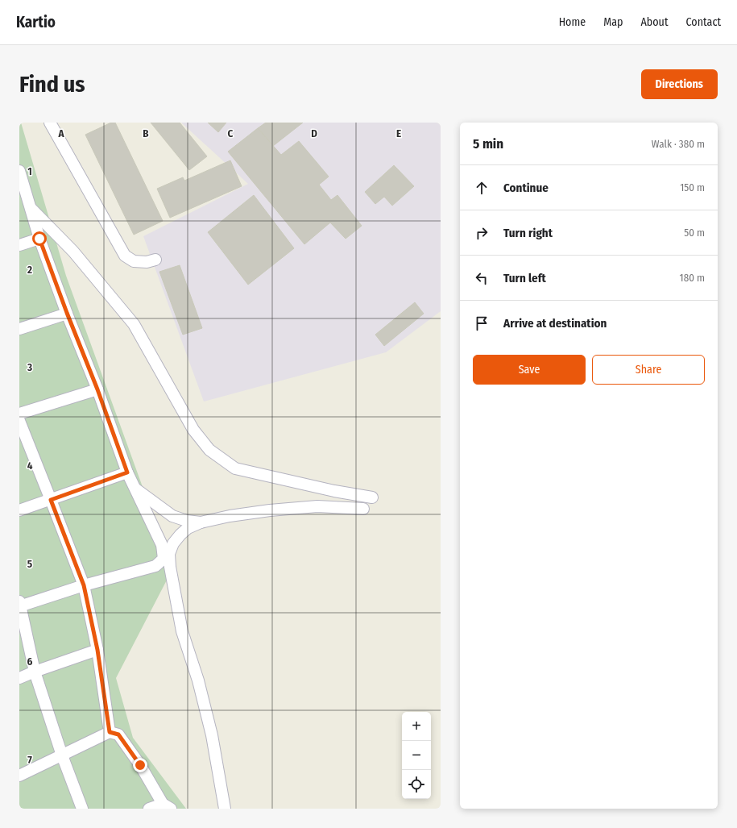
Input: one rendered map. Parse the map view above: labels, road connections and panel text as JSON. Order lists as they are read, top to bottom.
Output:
{
  "page": {
    "header": "Kartio",
    "nav": [
      "Home",
      "Map",
      "About",
      "Contact"
    ],
    "buttons": [
      "Directions",
      ["Save", "Share"]
    ],
    "title": "Find us",
    "heading": ["5 min", "Walk · 380 m"],
    "list": [
      ["Continue", "150 m"],
      ["Turn right", "50 m"],
      ["Turn left", "180 m"],
      "Arrive at destination"
    ],
    "map_buttons": ["+", "−"]
  },
  "grid": {
    "columns": [
      "A",
      "B",
      "C",
      "D",
      "E"
    ],
    "rows": [
      "1",
      "2",
      "3",
      "4",
      "5",
      "6",
      "7"
    ]
  }
}
